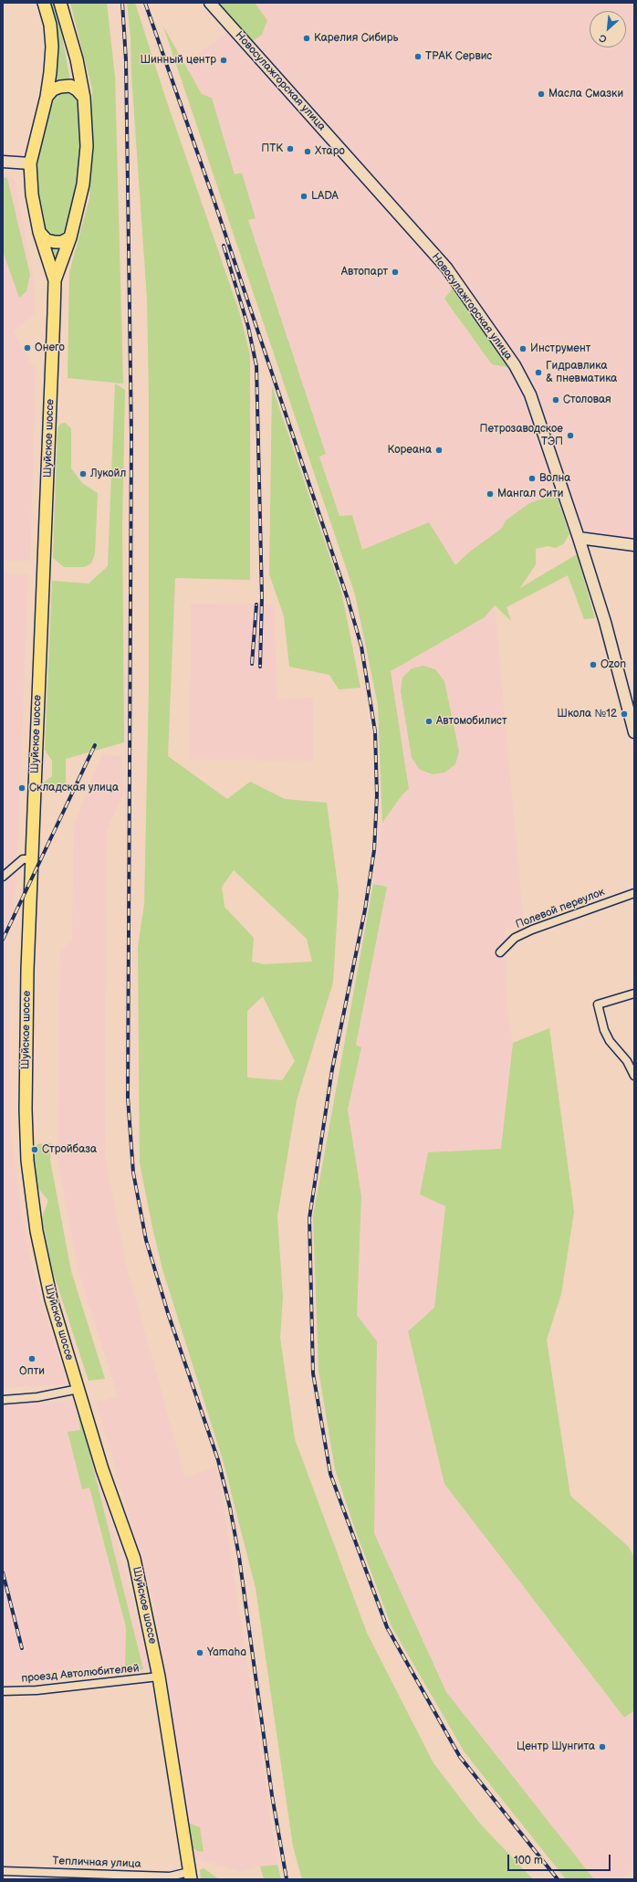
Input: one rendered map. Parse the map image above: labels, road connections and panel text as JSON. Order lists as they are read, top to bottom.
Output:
{
  "streets": {
    "main road": ["Новосулажгорская улица", "Шуйское шоссе"],
    "street": ["Полевой переулок", "проезд Автолюбителей", "Тепличная улица"]
  },
  "crossings": [
    ["Шуйское шоссе", "проезд Автолюбителей"],
    ["Шуйское шоссе", "Тепличная улица"]
  ],
  "places": [
    "Карелия Сибирь",
    "ТРАК Сервис",
    "Шинный центр",
    "Масла Смазки",
    "ПТК",
    "Хтаро",
    "LADA",
    "Автопарт",
    "Онего",
    "Инструмент",
    "Гидравлика & пневматика",
    "Столовая",
    "Петрозаводское ТЭП",
    "Кореана",
    "Лукойл",
    "Волна",
    "Мангал Сити",
    "Ozon",
    "Школа №12",
    "Автомобилист",
    "Складская улица",
    "Стройбаза",
    "Опти",
    "Yamaha",
    "Центр Шунгита"
  ],
  "scale_bar": "100 m",
  "north": "bottom left"
}
